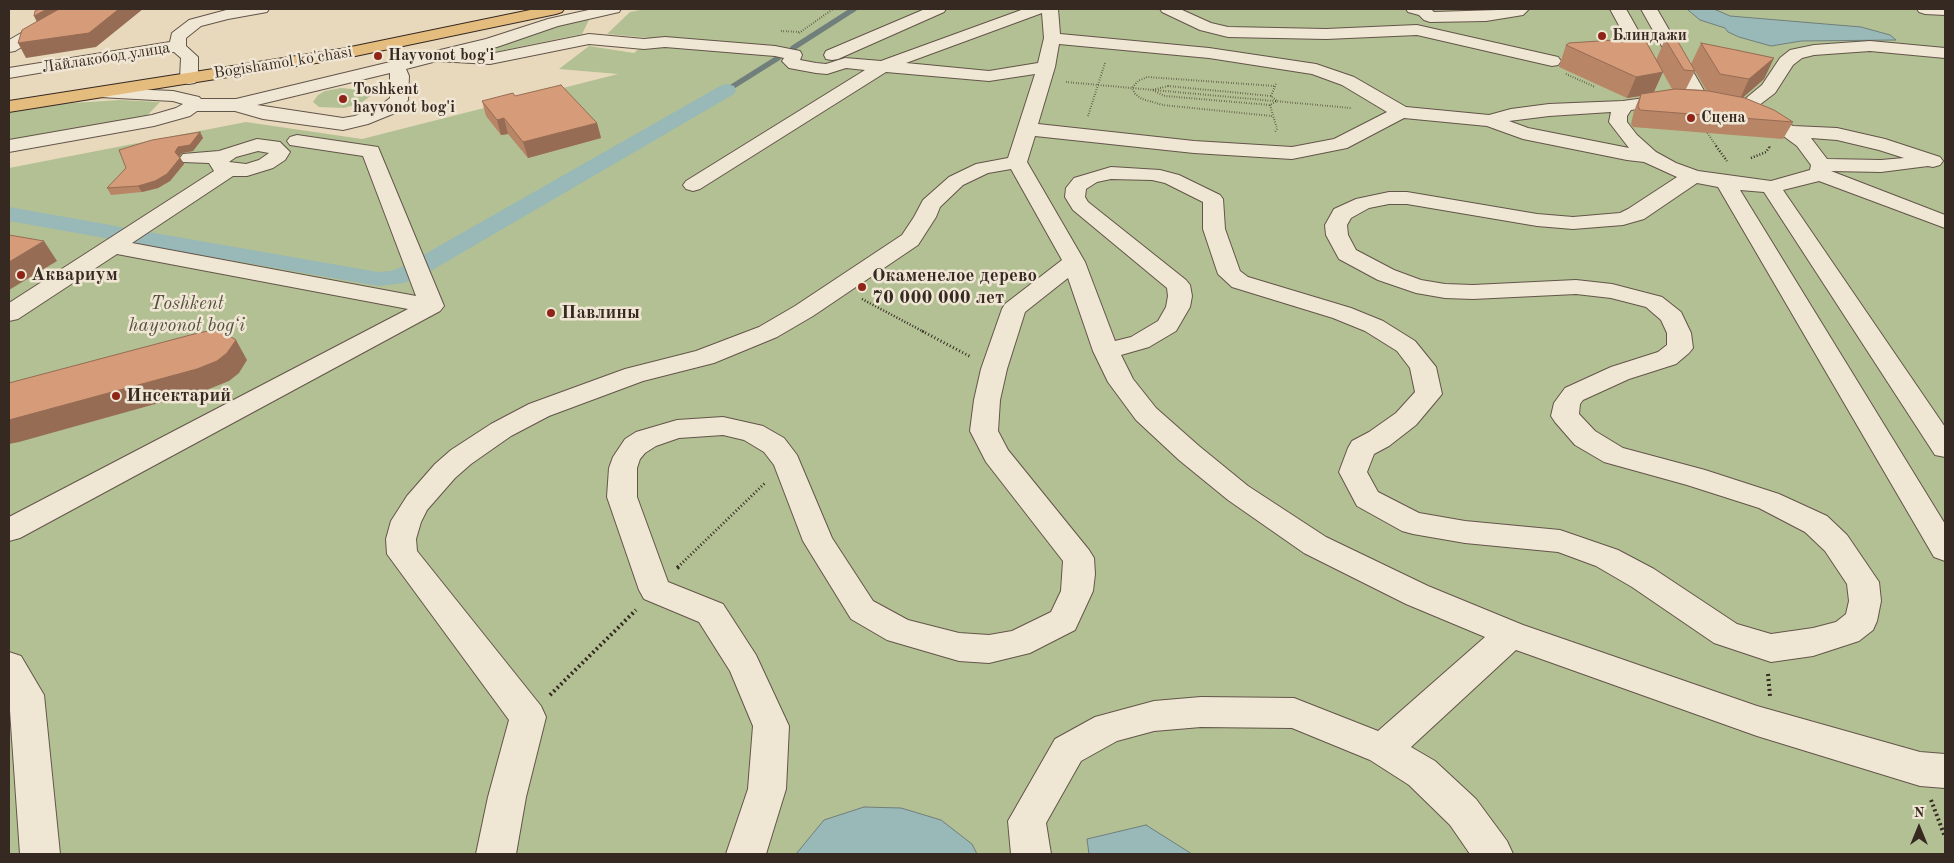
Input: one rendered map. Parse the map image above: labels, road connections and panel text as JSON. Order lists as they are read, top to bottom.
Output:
{
  "streets": {
    "main road": ["Bogishamol ko'chasi"],
    "street": ["Лайлакобод улица"]
  },
  "crossings": [
    ["Лайлакобод улица", "Bogishamol ko'chasi"]
  ],
  "parks": ["Toshkent hayvonot bogʻi"],
  "places": [
    "Блиндажи",
    "Hayvonot bog'i",
    "Toshkent hayvonot bog'i",
    "Сцена",
    "Аквариум",
    "Окаменелое дерево 70 000 000 лет",
    "Павлины",
    "Инсектарий"
  ],
  "north": "top"
}
